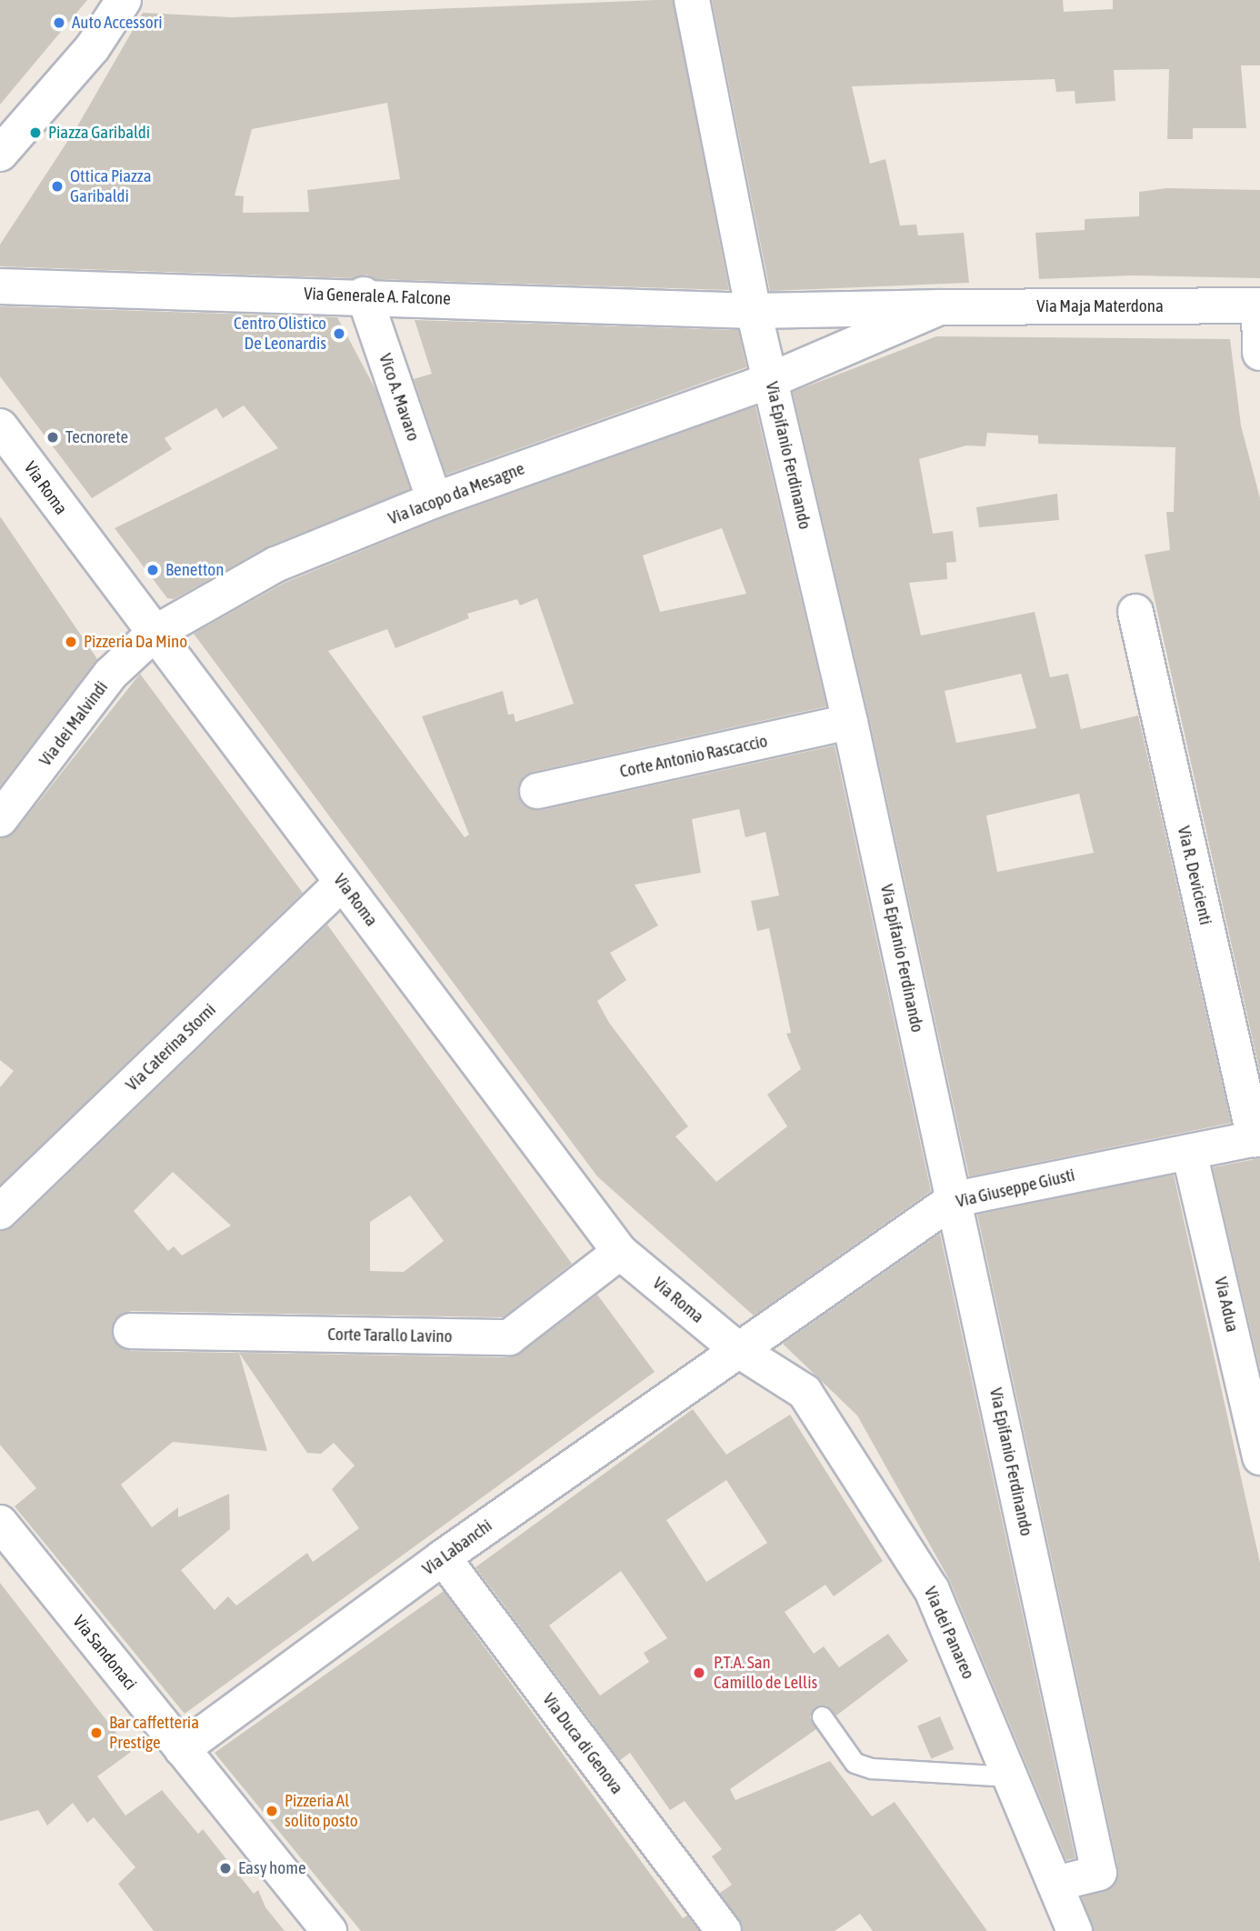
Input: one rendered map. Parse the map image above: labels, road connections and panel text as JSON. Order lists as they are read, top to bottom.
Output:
{
  "streets": {
    "street": [
      "Via Generale A. Falcone",
      "Via Maja Materdona",
      "Vico A. Mavaro",
      "Via Epifanio Ferdinando",
      "Via Roma",
      "Via Iacopo da Mesagne",
      "Via dei Malvindi",
      "Corte Antonio Rascaccio",
      "Via R. Devicienti",
      "Via Caterina Storni",
      "Via Giuseppe Giusti",
      "Via Adua",
      "Corte Tarallo Lavino",
      "Via Labanchi",
      "Via dei Panareo",
      "Via Sandonaci",
      "Via Duca di Genova"
    ]
  },
  "crossings": [
    ["Via Generale A. Falcone", "Via Maja Materdona"],
    ["Via Generale A. Falcone", "Vico A. Mavaro"],
    ["Via Generale A. Falcone", "Via Epifanio Ferdinando"],
    ["Via Maja Materdona", "Via Epifanio Ferdinando"],
    ["Via Maja Materdona", "Via Iacopo da Mesagne"],
    ["Vico A. Mavaro", "Via Iacopo da Mesagne"],
    ["Via Epifanio Ferdinando", "Via Iacopo da Mesagne"],
    ["Via Epifanio Ferdinando", "Corte Antonio Rascaccio"],
    ["Via Epifanio Ferdinando", "Via Giuseppe Giusti"],
    ["Via Epifanio Ferdinando", "Via dei Panareo"],
    ["Via Roma", "Via Iacopo da Mesagne"],
    ["Via Roma", "Via dei Malvindi"],
    ["Via Roma", "Via Caterina Storni"],
    ["Via Roma", "Via Giuseppe Giusti"],
    ["Via Roma", "Corte Tarallo Lavino"],
    ["Via Roma", "Via Labanchi"],
    ["Via Roma", "Via dei Panareo"],
    ["Via Iacopo da Mesagne", "Via dei Malvindi"],
    ["Via R. Devicienti", "Via Giuseppe Giusti"],
    ["Via Giuseppe Giusti", "Via Adua"],
    ["Via Giuseppe Giusti", "Via Labanchi"],
    ["Via Giuseppe Giusti", "Via dei Panareo"],
    ["Via Labanchi", "Via dei Panareo"],
    ["Via Labanchi", "Via Sandonaci"],
    ["Via Labanchi", "Via Duca di Genova"]
  ],
  "places": [
    "Auto Accessori",
    "Piazza Garibaldi",
    "Ottica Piazza Garibaldi",
    "Centro Olistico De Leonardis",
    "Tecnorete",
    "Benetton",
    "Pizzeria Da Mino",
    "P.T.A. San Camillo de Lellis",
    "Bar caffetteria Prestige",
    "Pizzeria Al solito posto",
    "Easy home"
  ]
}
